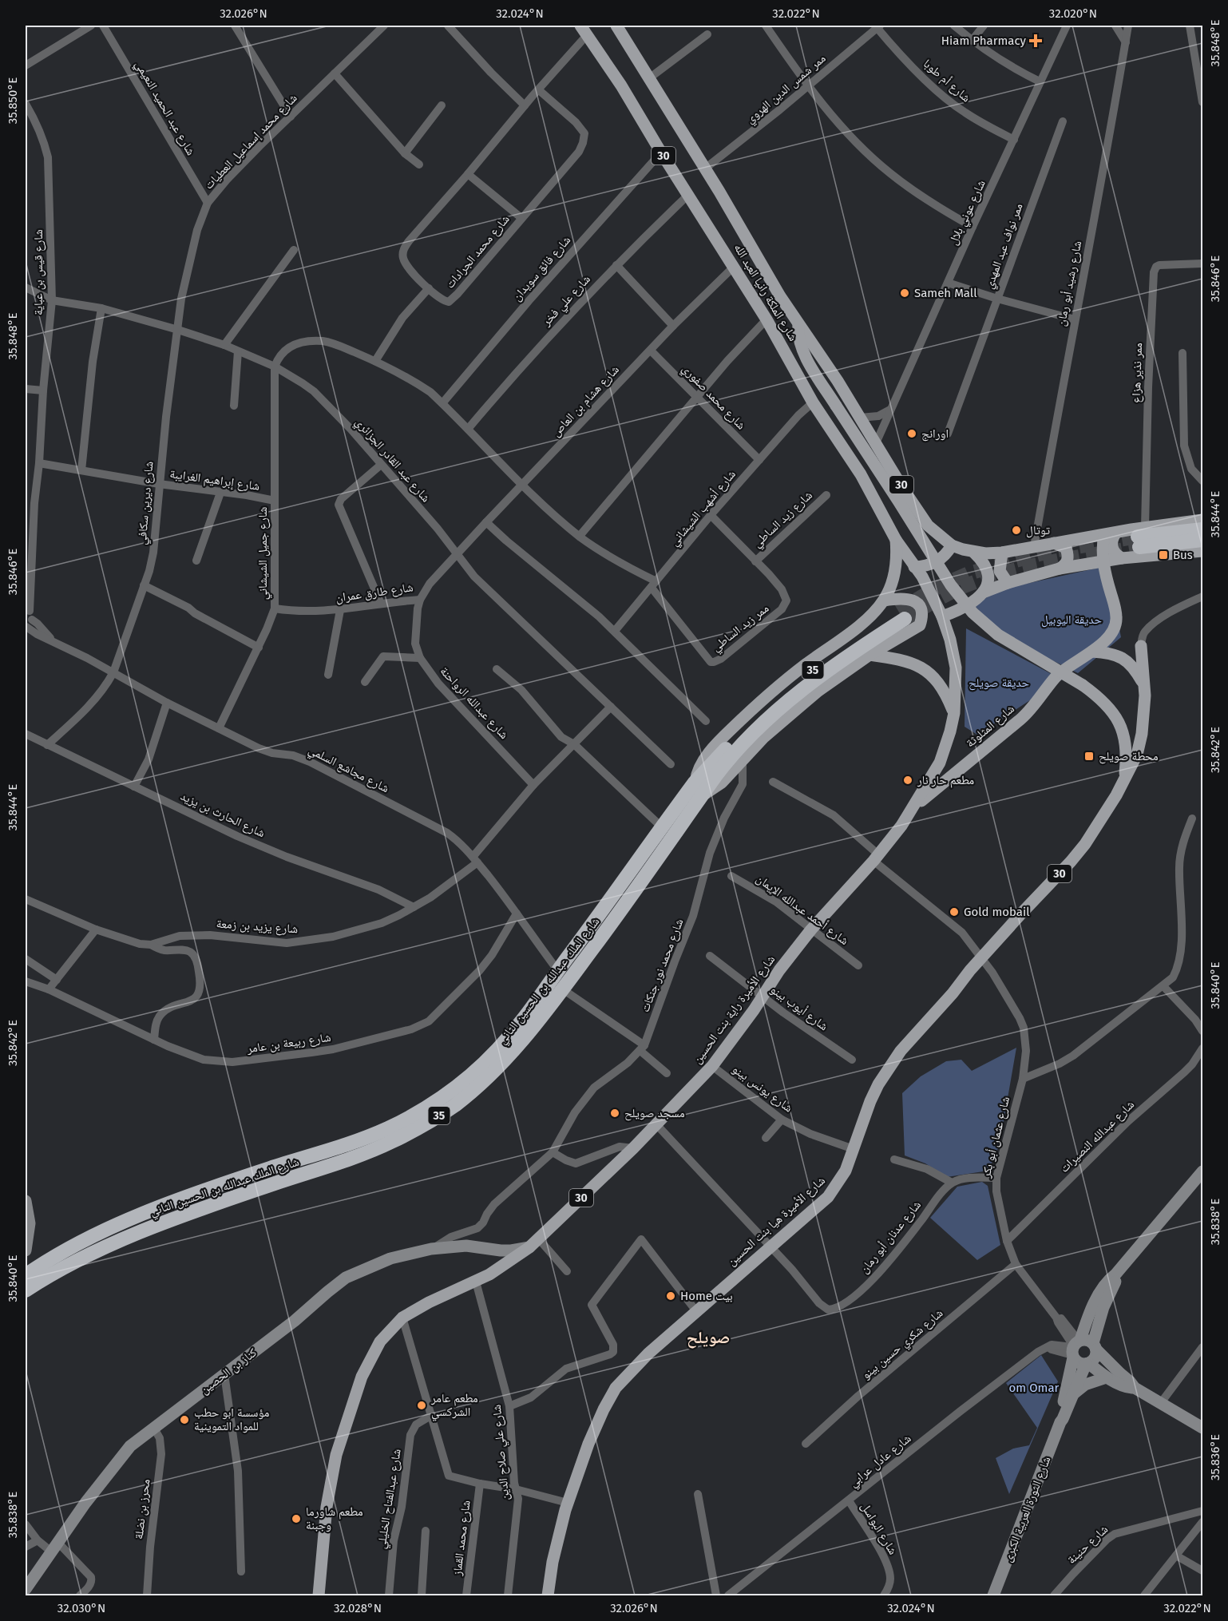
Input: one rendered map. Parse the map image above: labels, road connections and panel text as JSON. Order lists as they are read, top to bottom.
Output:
{
  "streets": {
    "highway": ["35", "شارع الملك عبدالله بن الحسين الثاني"],
    "main road": [
      "30",
      "شارع الملكة رانيا العبد الله",
      "شارع المثلوثة",
      "شارع الأميرة راية بنت الحسين",
      "شارع الأميرة هيا بنت الحسين"
    ],
    "street": [
      "شارع أم طوبا",
      "ممر شمس الدين الهروي",
      "شارع عبد الحميد النعيمي",
      "شارع محمد إسماعيل العطيات",
      "شارع عوني بلال",
      "ممر نواف عبد المهدي",
      "شارع محمد الجرادات",
      "شارع فائق سويدان",
      "شارع قيس بن عباية",
      "شارع رشيد أبو رمان",
      "شارع علي فخر",
      "ممر نذير هزاع",
      "شارع محمد صفوري",
      "شارع هشام بن العاص",
      "شارع عبد القادر الجزائري",
      "شارع إبراهيم الغرايبة",
      "شارع ديرين سكافي",
      "شارع أشهب الشيشاني",
      "شارع زيد الساطي",
      "شارع جميل الشيشاني",
      "شارع طارق عمران",
      "ممر زيد الساطي",
      "شارع عبدالله الرواحنة",
      "شارع مجاشع السلمي",
      "شارع الحارث بن يزيد",
      "شارع أحمد عبدالله الإيمان",
      "شارع يزيد بن زمعة",
      "شارع محمد نور جنكات",
      "شارع أيوب بينو",
      "شارع ربيعة بن عامر",
      "شارع يونس بينو",
      "شارع عبدالله النصيرات",
      "شارع عثمان أبو بكر",
      "شارع عدنان أبو رمان",
      "شارع شكري حسين بينو",
      "كناز بن الحصين",
      "شارع علي صلاح الدين",
      "شارع عادل عرابي",
      "شارع عبدالفتاح الخليلي",
      "محرز بن نضلة",
      "شارع الثورة العربية الكبرى",
      "شارع البواسل",
      "شارع محمد القماز",
      "شارع حنينة"
    ]
  },
  "crossings": [
    ["شارع أم طوبا", "ممر شمس الدين الهروي"],
    ["شارع أم طوبا", "شارع عوني بلال"],
    ["ممر شمس الدين الهروي", "شارع الملكة رانيا العبد الله"],
    ["شارع عبد الحميد النعيمي", "شارع محمد إسماعيل العطيات"],
    ["شارع محمد إسماعيل العطيات", "شارع عبد القادر الجزائري"],
    ["شارع محمد إسماعيل العطيات", "شارع ديرين سكافي"],
    ["30", "شارع الملكة رانيا العبد الله"],
    ["30", "شارع الأميرة راية بنت الحسين"],
    ["شارع عوني بلال", "شارع الملكة رانيا العبد الله"],
    ["شارع محمد الجرادات", "شارع الملكة رانيا العبد الله"],
    ["شارع فائق سويدان", "شارع الملكة رانيا العبد الله"],
    ["شارع قيس بن عباية", "شارع عبد القادر الجزائري"],
    ["شارع قيس بن عباية", "شارع إبراهيم الغرايبة"],
    ["شارع قيس بن عباية", "شارع مجاشع السلمي"],
    ["شارع الملكة رانيا العبد الله", "شارع علي فخر"],
    ["شارع الملكة رانيا العبد الله", "شارع هشام بن العاص"],
    ["شارع الملكة رانيا العبد الله", "شارع أشهب الشيشاني"],
    ["شارع محمد صفوري", "شارع هشام بن العاص"],
    ["شارع محمد صفوري", "شارع أشهب الشيشاني"],
    ["شارع هشام بن العاص", "شارع عبد القادر الجزائري"],
    ["شارع هشام بن العاص", "شارع طارق عمران"],
    ["شارع عبد القادر الجزائري", "شارع ديرين سكافي"],
    ["شارع عبد القادر الجزائري", "شارع جميل الشيشاني"],
    ["شارع عبد القادر الجزائري", "شارع طارق عمران"],
    ["شارع عبد القادر الجزائري", "شارع يزيد بن زمعة"],
    ["شارع إبراهيم الغرايبة", "شارع ديرين سكافي"],
    ["شارع إبراهيم الغرايبة", "شارع جميل الشيشاني"],
    ["شارع ديرين سكافي", "شارع مجاشع السلمي"],
    ["شارع ديرين سكافي", "شارع الحارث بن يزيد"],
    ["شارع أشهب الشيشاني", "ممر زيد الساطي"],
    ["شارع زيد الساطي", "ممر زيد الساطي"],
    ["شارع جميل الشيشاني", "شارع طارق عمران"],
    ["شارع جميل الشيشاني", "شارع مجاشع السلمي"],
    ["شارع طارق عمران", "شارع عبدالله الرواحنة"],
    ["شارع عبدالله الرواحنة", "شارع يزيد بن زمعة"],
    ["شارع المثلوثة", "شارع الأميرة راية بنت الحسين"],
    ["شارع مجاشع السلمي", "شارع يزيد بن زمعة"],
    ["شارع مجاشع السلمي", "شارع الملك عبدالله بن الحسين الثاني"],
    ["شارع مجاشع السلمي", "شارع ربيعة بن عامر"],
    ["شارع الحارث بن يزيد", "شارع يزيد بن زمعة"],
    ["شارع أحمد عبدالله الإيمان", "شارع الأميرة راية بنت الحسين"],
    ["شارع محمد نور جنكات", "كناز بن الحصين"],
    ["شارع أيوب بينو", "شارع الأميرة راية بنت الحسين"],
    ["شارع الأميرة راية بنت الحسين", "شارع يونس بينو"],
    ["شارع الأميرة راية بنت الحسين", "شارع عثمان أبو بكر"],
    ["شارع الأميرة راية بنت الحسين", "كناز بن الحصين"],
    ["شارع الأميرة راية بنت الحسين", "شارع علي صلاح الدين"],
    ["شارع يونس بينو", "شارع الأميرة هيا بنت الحسين"],
    ["شارع عبدالله النصيرات", "شارع عثمان أبو بكر"],
    ["شارع عثمان أبو بكر", "شارع الأميرة هيا بنت الحسين"],
    ["شارع عثمان أبو بكر", "شارع شكري حسين بينو"],
    ["شارع عثمان أبو بكر", "شارع عادل عرابي"],
    ["شارع عثمان أبو بكر", "شارع الثورة العربية الكبرى"],
    ["شارع الأميرة هيا بنت الحسين", "شارع عدنان أبو رمان"],
    ["كناز بن الحصين", "محرز بن نضلة"],
    ["شارع عادل عرابي", "شارع الثورة العربية الكبرى"],
    ["شارع عادل عرابي", "شارع البواسل"]
  ],
  "districts": ["صويلح"],
  "parks": ["حديقة اليوبيل", "حديقة صويلح", "om Omar"],
  "places": {
    "health": ["Hiam Pharmacy"],
    "other": [
      "Sameh Mall",
      "اورانج",
      "توتال",
      "مطعم حار نار",
      "Gold mobail",
      "مسجد صويلح",
      "Home بيت",
      "مطعم عامر الشركسي",
      "مؤسسة ابو حطب للمواد التموينية",
      "مطعم شاورما وجبنة"
    ],
    "transit": ["Bus", "محطة صويلح"]
  },
  "coordinates": [
    "32.026°N",
    "32.024°N",
    "32.022°N",
    "32.020°N",
    "35.848°E",
    "35.850°E",
    "35.846°E",
    "35.844°E",
    "35.842°E",
    "35.840°E",
    "35.838°E",
    "35.836°E",
    "32.030°N",
    "32.028°N"
  ]
}
